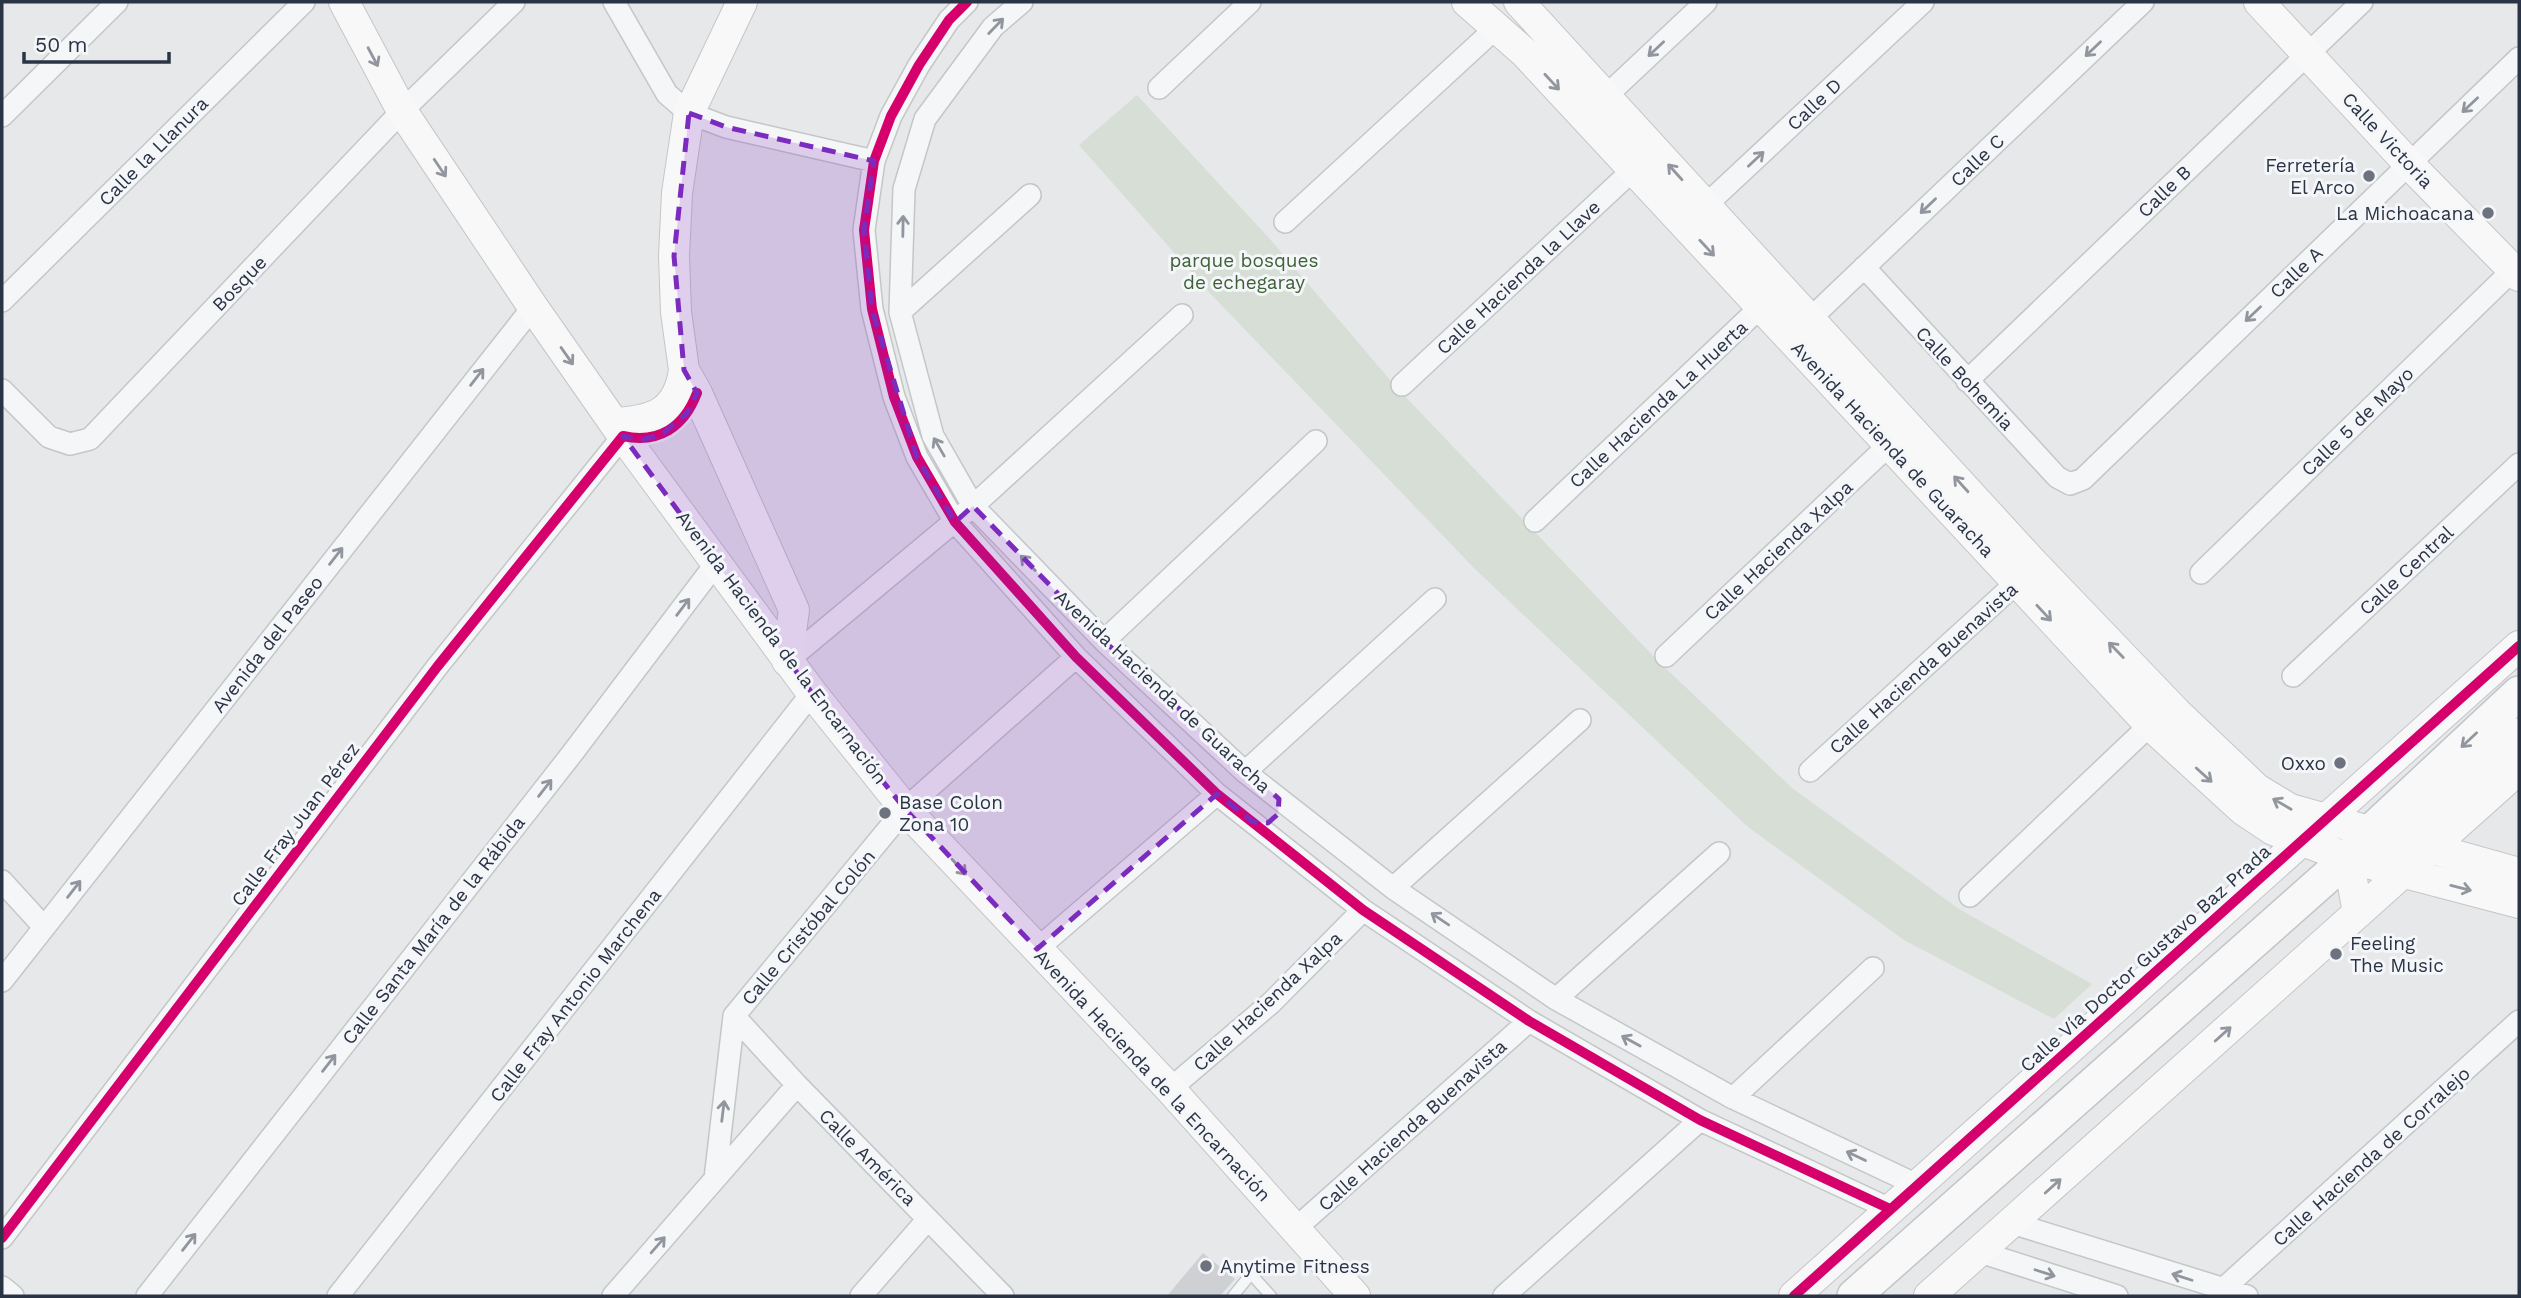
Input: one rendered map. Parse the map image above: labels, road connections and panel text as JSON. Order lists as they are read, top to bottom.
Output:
{
  "streets": {
    "main road": [
      "Calle Victoria",
      "Avenida Hacienda de Guaracha",
      "Avenida Hacienda de la Encarnación",
      "Calle Vía Doctor Gustavo Baz Prada"
    ],
    "street": [
      "Calle D",
      "Calle la Llanura",
      "Calle C",
      "Calle B",
      "Calle A",
      "Calle Hacienda la Llave",
      "Bosque",
      "Calle Bohemia",
      "Calle Hacienda La Huerta",
      "Calle 5 de Mayo",
      "Calle Hacienda Xalpa",
      "Calle Central",
      "Avenida del Paseo",
      "Calle Hacienda Buenavista",
      "Calle Fray Juan Pérez",
      "Calle Cristóbal Colón",
      "Calle Santa María de la Rábida",
      "Calle Fray Antonio Marchena",
      "Calle Hacienda de Corralejo",
      "Calle América"
    ]
  },
  "crossings": [
    ["Calle D", "Avenida Hacienda de Guaracha"],
    ["Calle Victoria", "Calle B"],
    ["Calle Victoria", "Calle A"],
    ["Calle Victoria", "Calle 5 de Mayo"],
    ["Calle C", "Calle Bohemia"],
    ["Calle C", "Avenida Hacienda de Guaracha"],
    ["Calle B", "Calle Bohemia"],
    ["Calle A", "Calle Bohemia"],
    ["Calle Hacienda la Llave", "Avenida Hacienda de Guaracha"],
    ["Bosque", "Avenida Hacienda de la Encarnación"],
    ["Calle Hacienda La Huerta", "Avenida Hacienda de Guaracha"],
    ["Avenida Hacienda de Guaracha", "Calle Hacienda Xalpa"],
    ["Avenida Hacienda de Guaracha", "Calle Hacienda Buenavista"],
    ["Avenida Hacienda de Guaracha", "Calle Vía Doctor Gustavo Baz Prada"],
    ["Calle Hacienda Xalpa", "Avenida Hacienda de la Encarnación"],
    ["Avenida del Paseo", "Avenida Hacienda de la Encarnación"],
    ["Avenida Hacienda de la Encarnación", "Calle Hacienda Buenavista"],
    ["Avenida Hacienda de la Encarnación", "Calle Fray Juan Pérez"],
    ["Avenida Hacienda de la Encarnación", "Calle Cristóbal Colón"],
    ["Avenida Hacienda de la Encarnación", "Calle Santa María de la Rábida"],
    ["Avenida Hacienda de la Encarnación", "Calle Fray Antonio Marchena"],
    ["Calle Cristóbal Colón", "Calle América"]
  ],
  "one_way": [
    "Calle C",
    "Calle A",
    "Avenida del Paseo",
    "Avenida Hacienda de la Encarnación",
    "Calle Cristóbal Colón",
    "Calle Santa María de la Rábida"
  ],
  "parks": ["parque bosques de echegaray"],
  "places": [
    "Ferretería El Arco",
    "La Michoacana",
    "Oxxo",
    "Base Colon Zona 10",
    "Feeling The Music",
    "Anytime Fitness"
  ],
  "scale_bar": "50 m"
}
